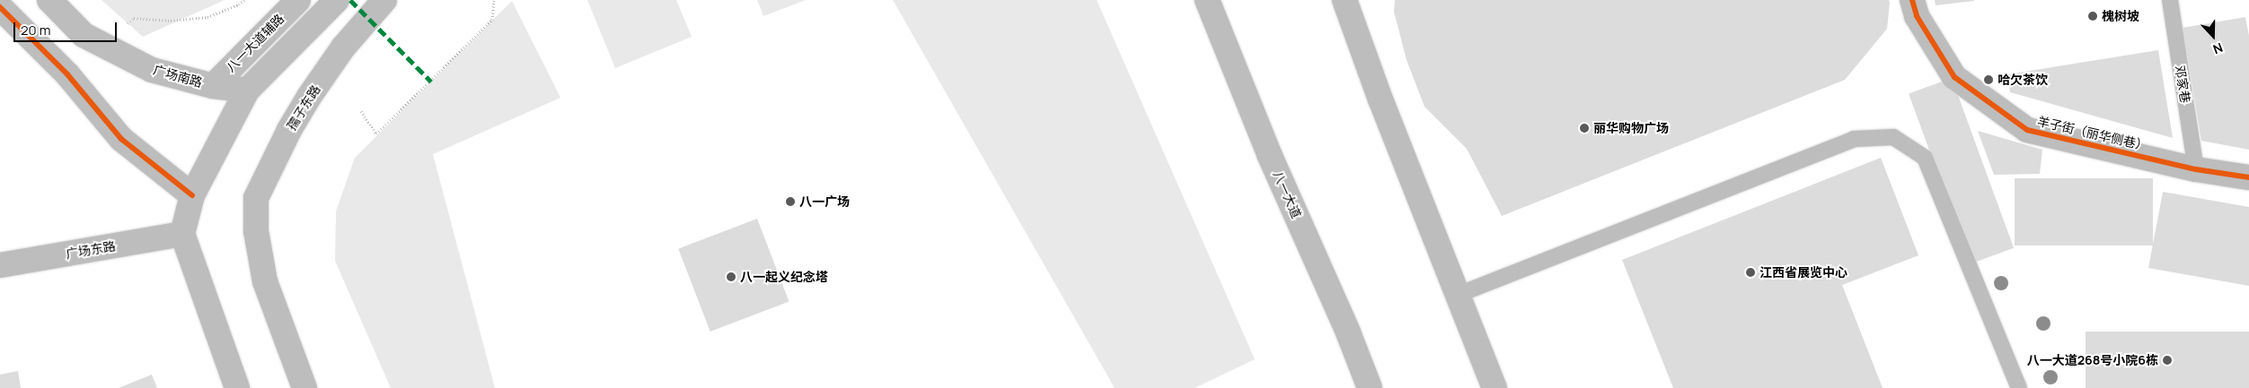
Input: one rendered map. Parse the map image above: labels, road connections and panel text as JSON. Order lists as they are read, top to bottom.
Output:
{
  "streets": {
    "main road": [
      "八一大道辅路",
      "广场南路",
      "孺子东路",
      "羊子街（丽华侧巷）",
      "八一大道",
      "广场东路"
    ],
    "lane": ["邓家巷"]
  },
  "crossings": [
    ["八一大道辅路", "广场南路"],
    ["邓家巷", "羊子街（丽华侧巷）"]
  ],
  "places": [
    "槐树坡",
    "哈欠茶饮",
    "丽华购物广场",
    "八一广场",
    "江西省展览中心",
    "八一起义纪念塔",
    "八一大道268号小院6栋"
  ],
  "scale_bar": "20 m",
  "north": "bottom"
}
